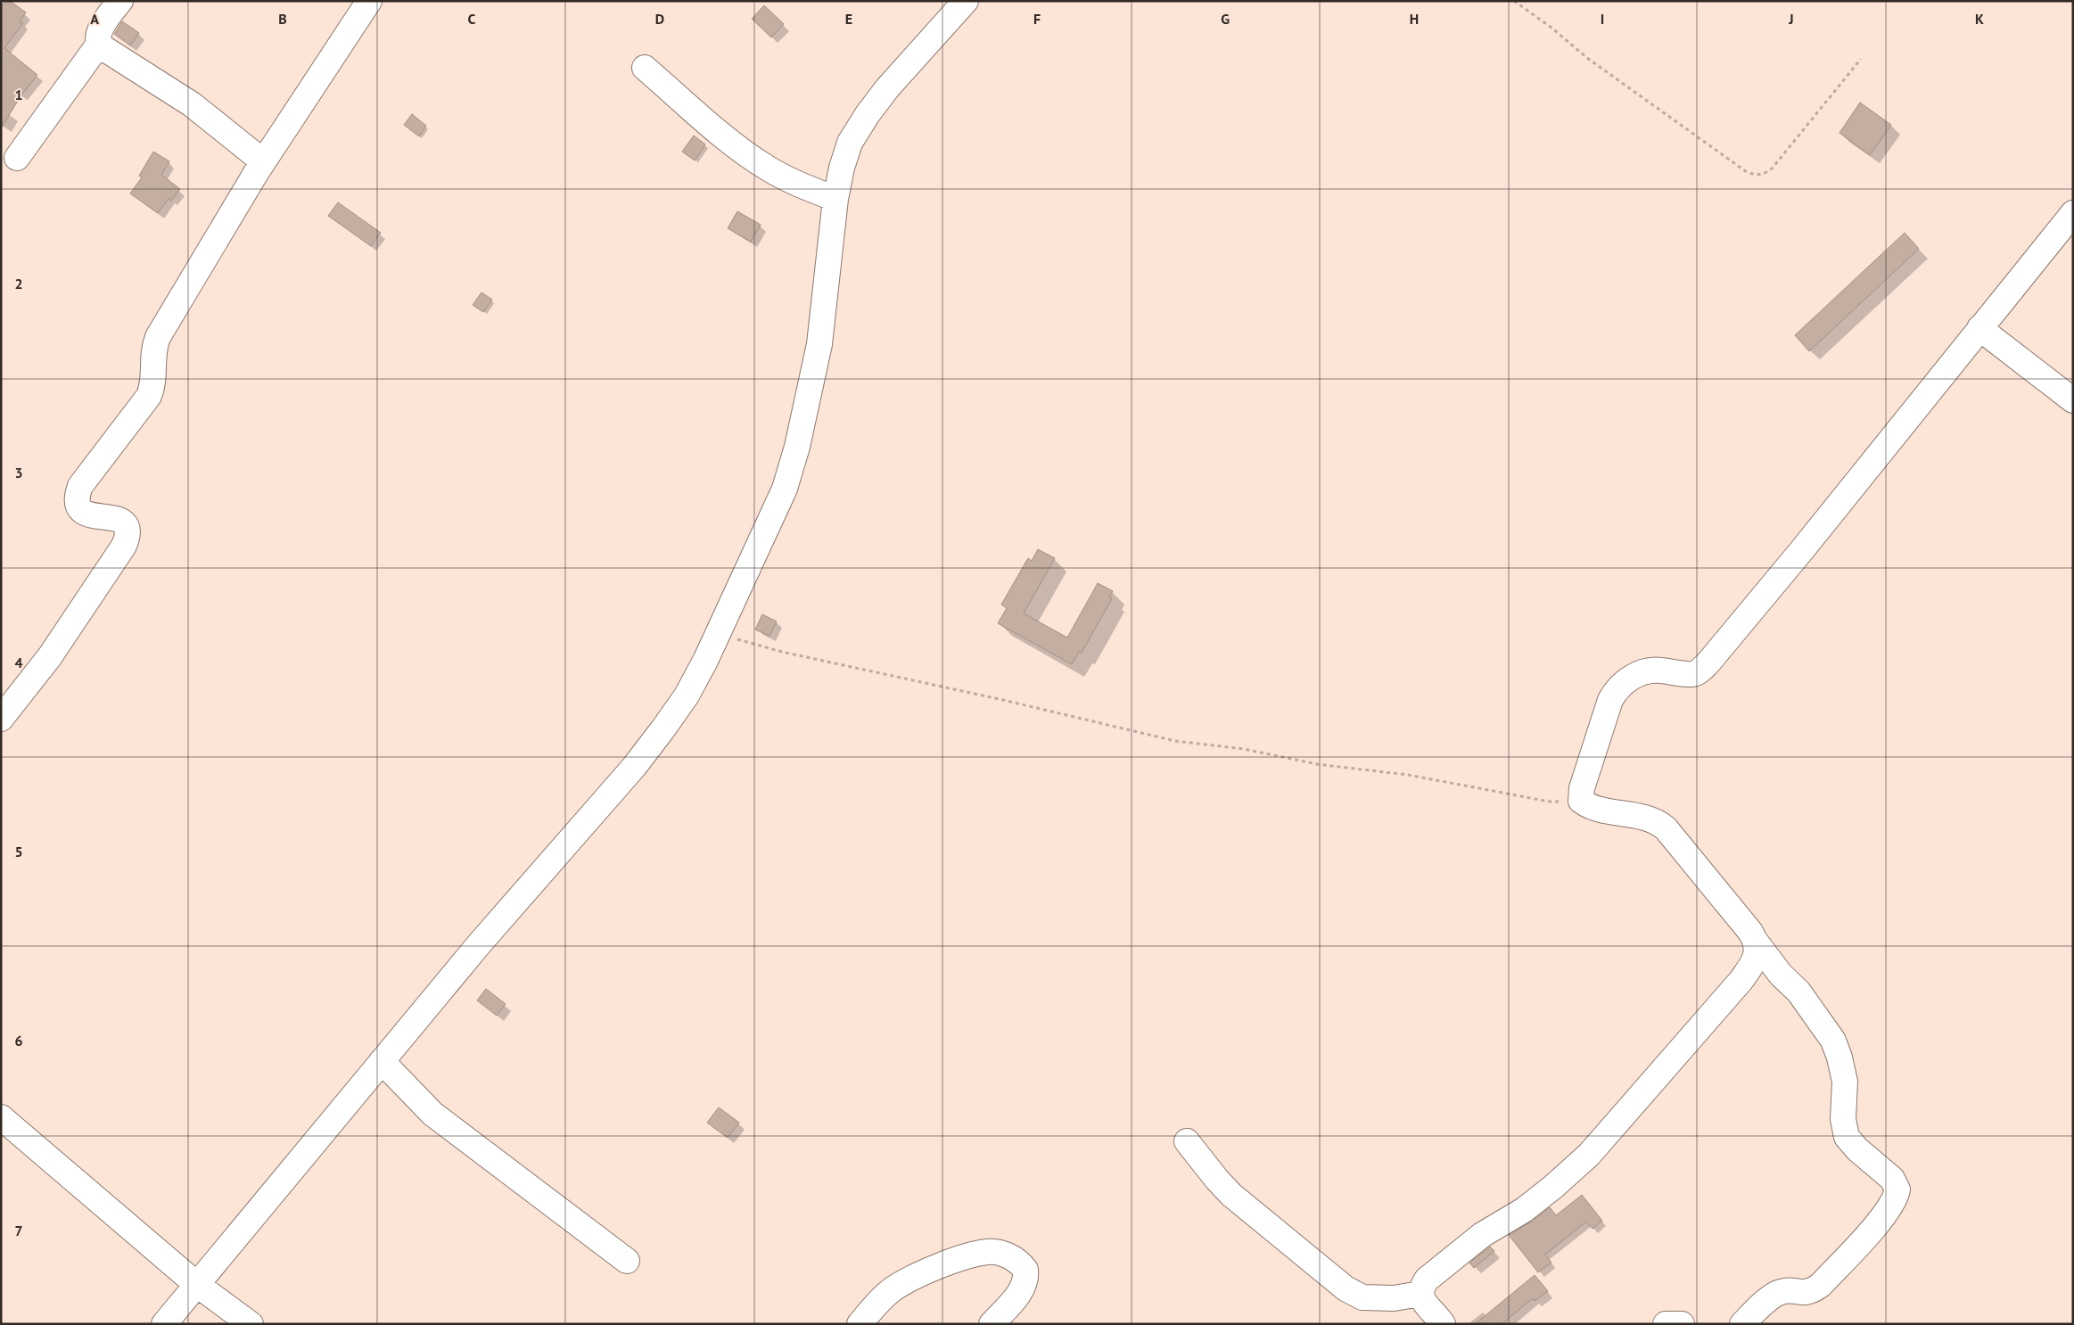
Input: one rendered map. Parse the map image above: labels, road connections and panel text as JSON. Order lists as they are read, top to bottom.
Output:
{
  "grid": {
    "columns": [
      "A",
      "B",
      "C",
      "D",
      "E",
      "F",
      "G",
      "H",
      "I",
      "J",
      "K"
    ],
    "rows": [
      "1",
      "2",
      "3",
      "4",
      "5",
      "6",
      "7"
    ]
  }
}
